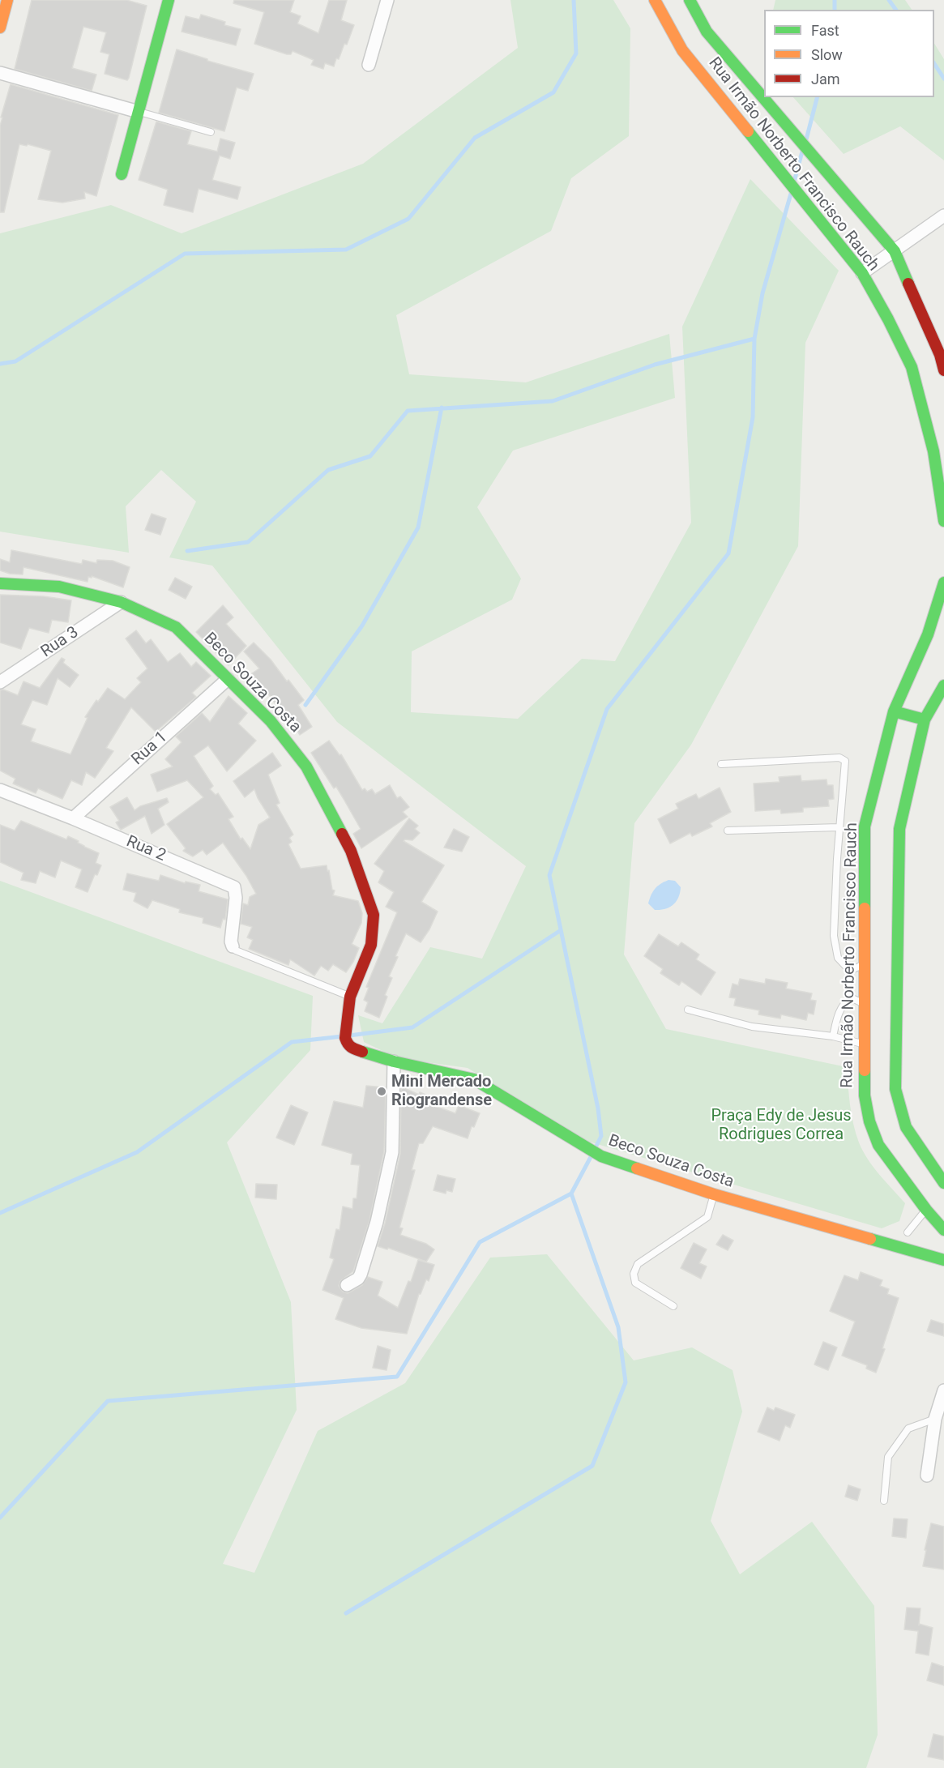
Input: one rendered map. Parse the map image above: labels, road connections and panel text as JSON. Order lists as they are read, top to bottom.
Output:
{
  "streets": {
    "street": [
      "Rua Irmão Norberto Francisco Rauch",
      "Rua 3",
      "Beco Souza Costa",
      "Rua 1",
      "Rua 2"
    ]
  },
  "crossings": [
    ["Rua 3", "Beco Souza Costa"],
    ["Beco Souza Costa", "Rua 1"],
    ["Rua 1", "Rua 2"]
  ],
  "parks": ["Praça Edy de Jesus Rodrigues Correa"],
  "places": ["Mini Mercado Riograndense"],
  "legend": ["Fast", "Slow", "Jam"]
}
